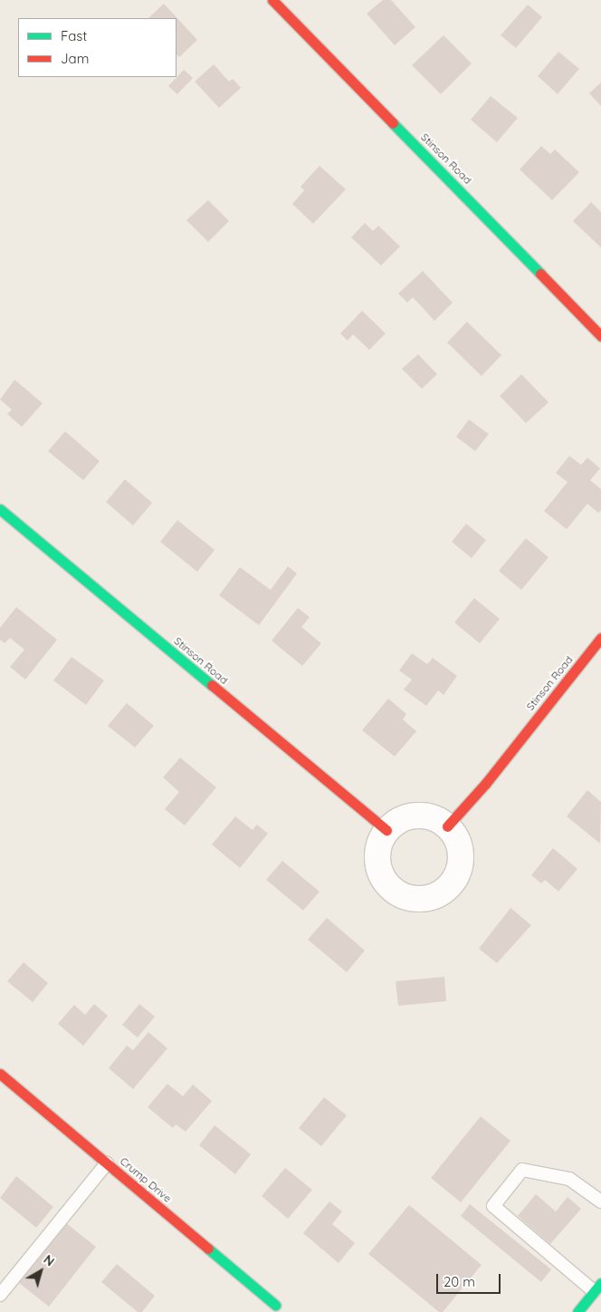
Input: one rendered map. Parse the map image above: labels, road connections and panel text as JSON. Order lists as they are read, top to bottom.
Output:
{
  "streets": {
    "street": ["Stinson Road", "Crump Drive"]
  },
  "legend": ["Fast", "Jam"],
  "scale_bar": "20 m",
  "north": "top right"
}
